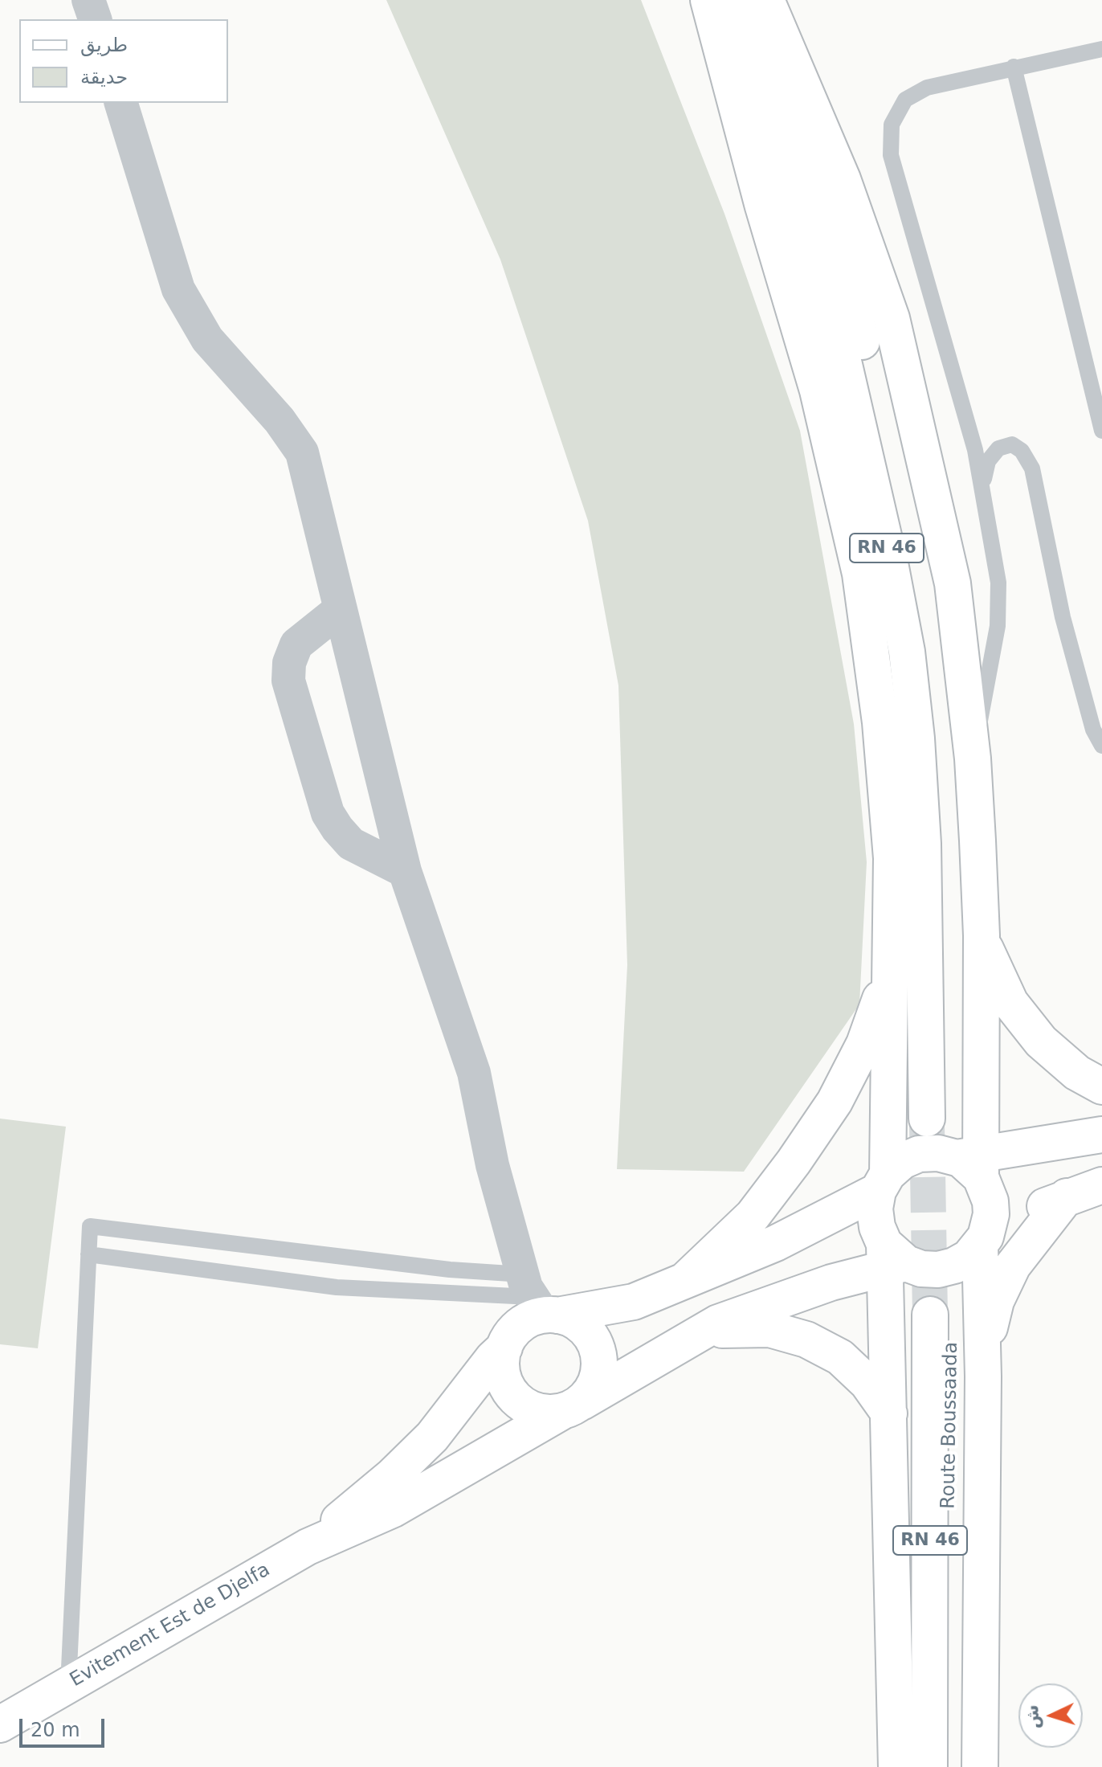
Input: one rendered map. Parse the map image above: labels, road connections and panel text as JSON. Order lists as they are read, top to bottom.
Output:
{
  "streets": {
    "main road": ["RN 46", "Route Boussaada", "Evitement Est de Djelfa"]
  },
  "legend": ["طريق", "حديقة"],
  "scale_bar": "20 m",
  "north": "left"
}
